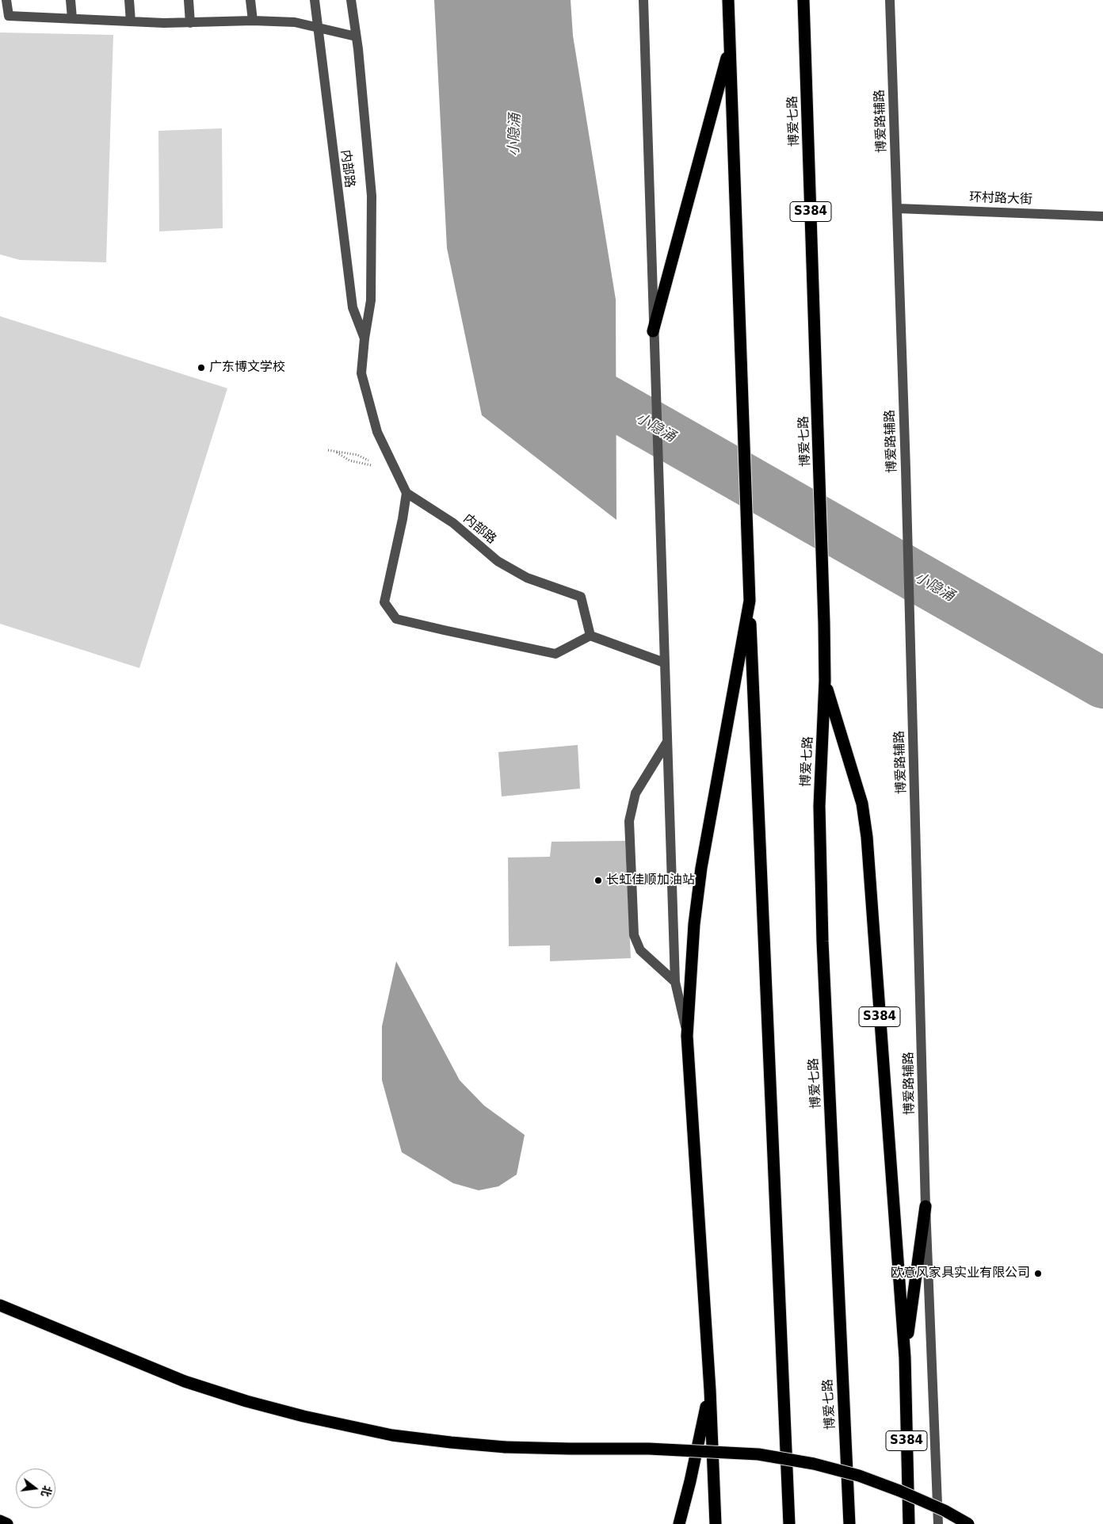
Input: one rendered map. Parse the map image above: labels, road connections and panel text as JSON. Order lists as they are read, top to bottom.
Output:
{
  "streets": {
    "highway": ["博爱七路", "S384"],
    "street": ["博爱路辅路", "内部路", "环村路大街"]
  },
  "crossings": [
    ["博爱七路", "S384"],
    ["博爱路辅路", "环村路大街"]
  ],
  "water": ["小隐涌"],
  "places": ["广东博文学校", "长虹佳顺加油站", "欧意风家具实业有限公司"],
  "north": "right"
}
